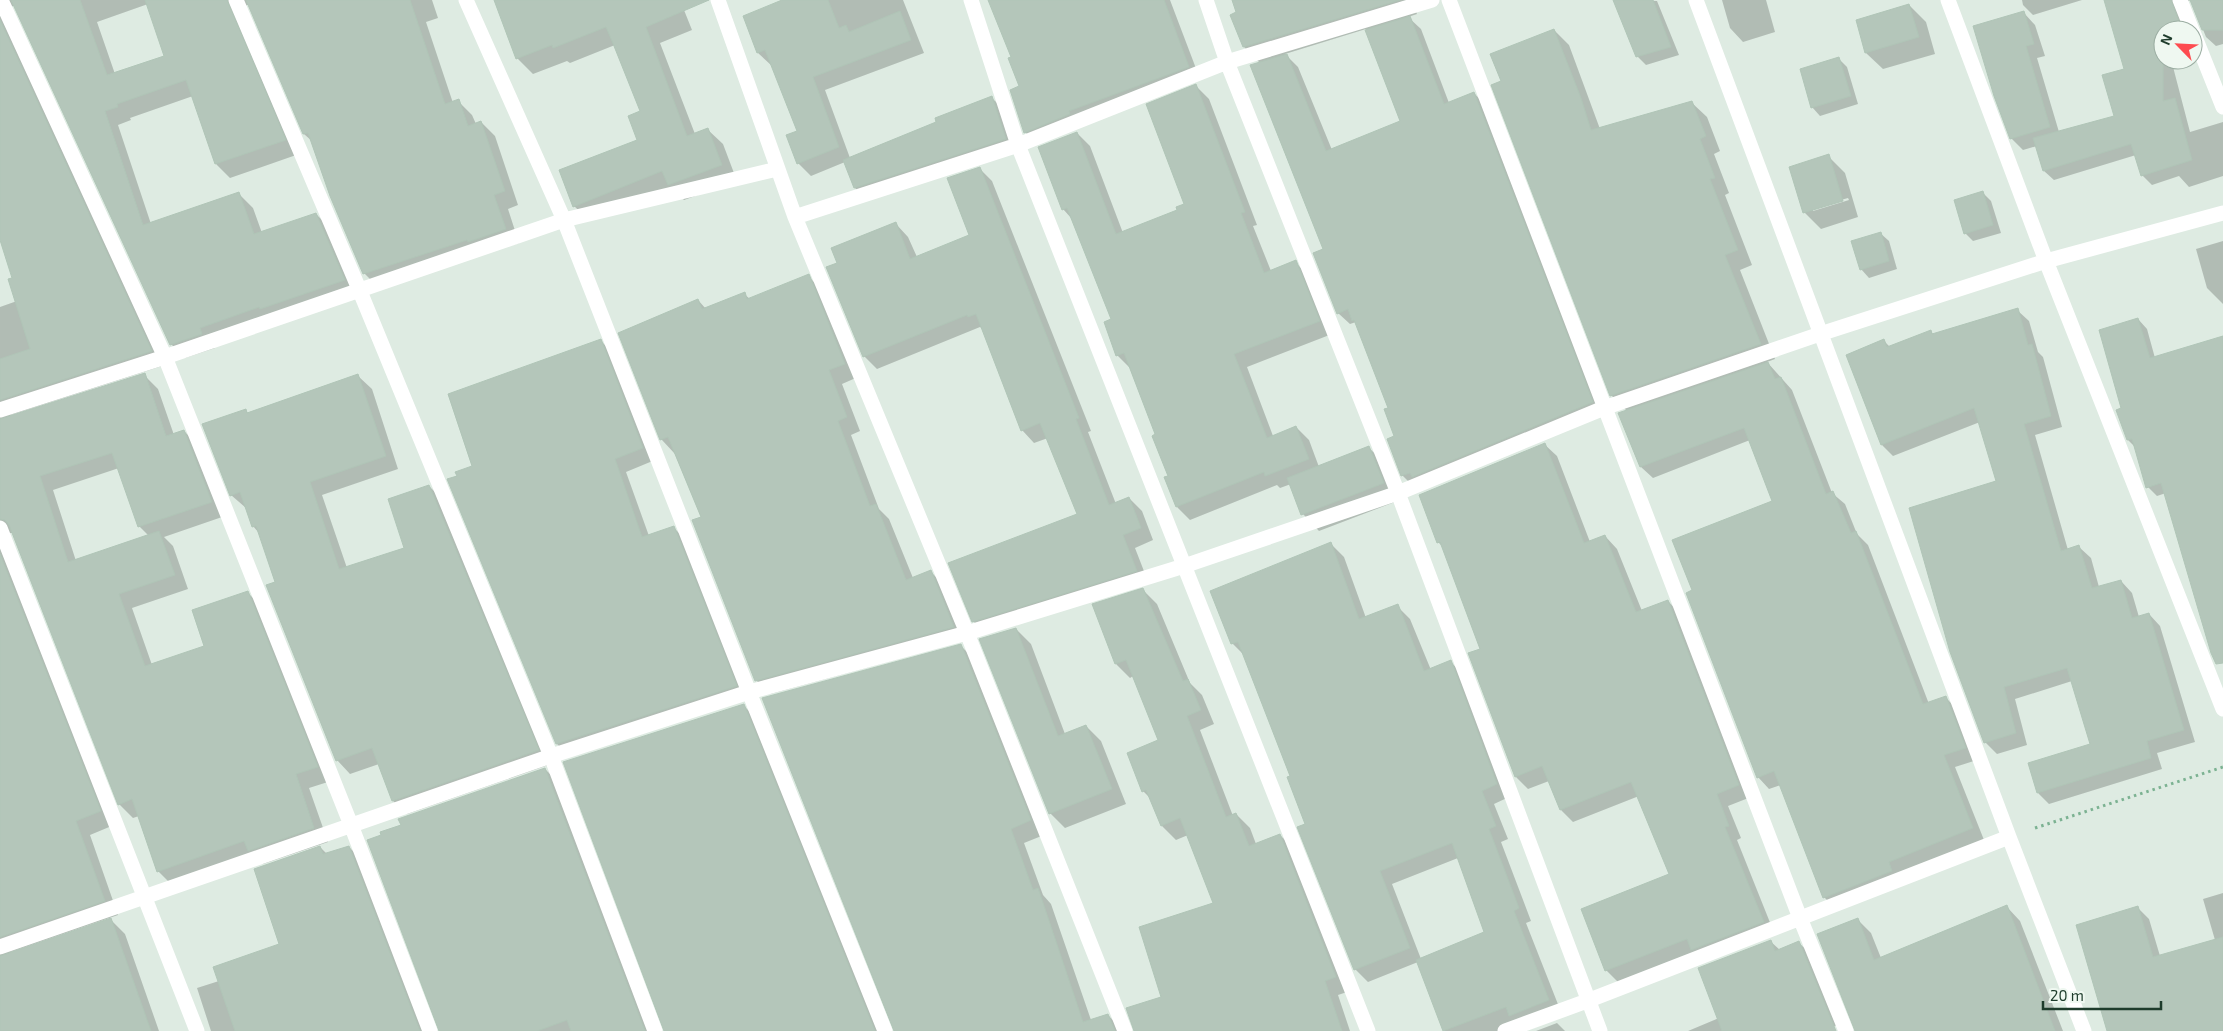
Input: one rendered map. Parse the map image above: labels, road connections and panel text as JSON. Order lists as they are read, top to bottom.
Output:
{
  "scale_bar": "20 m",
  "north": "top left"
}
